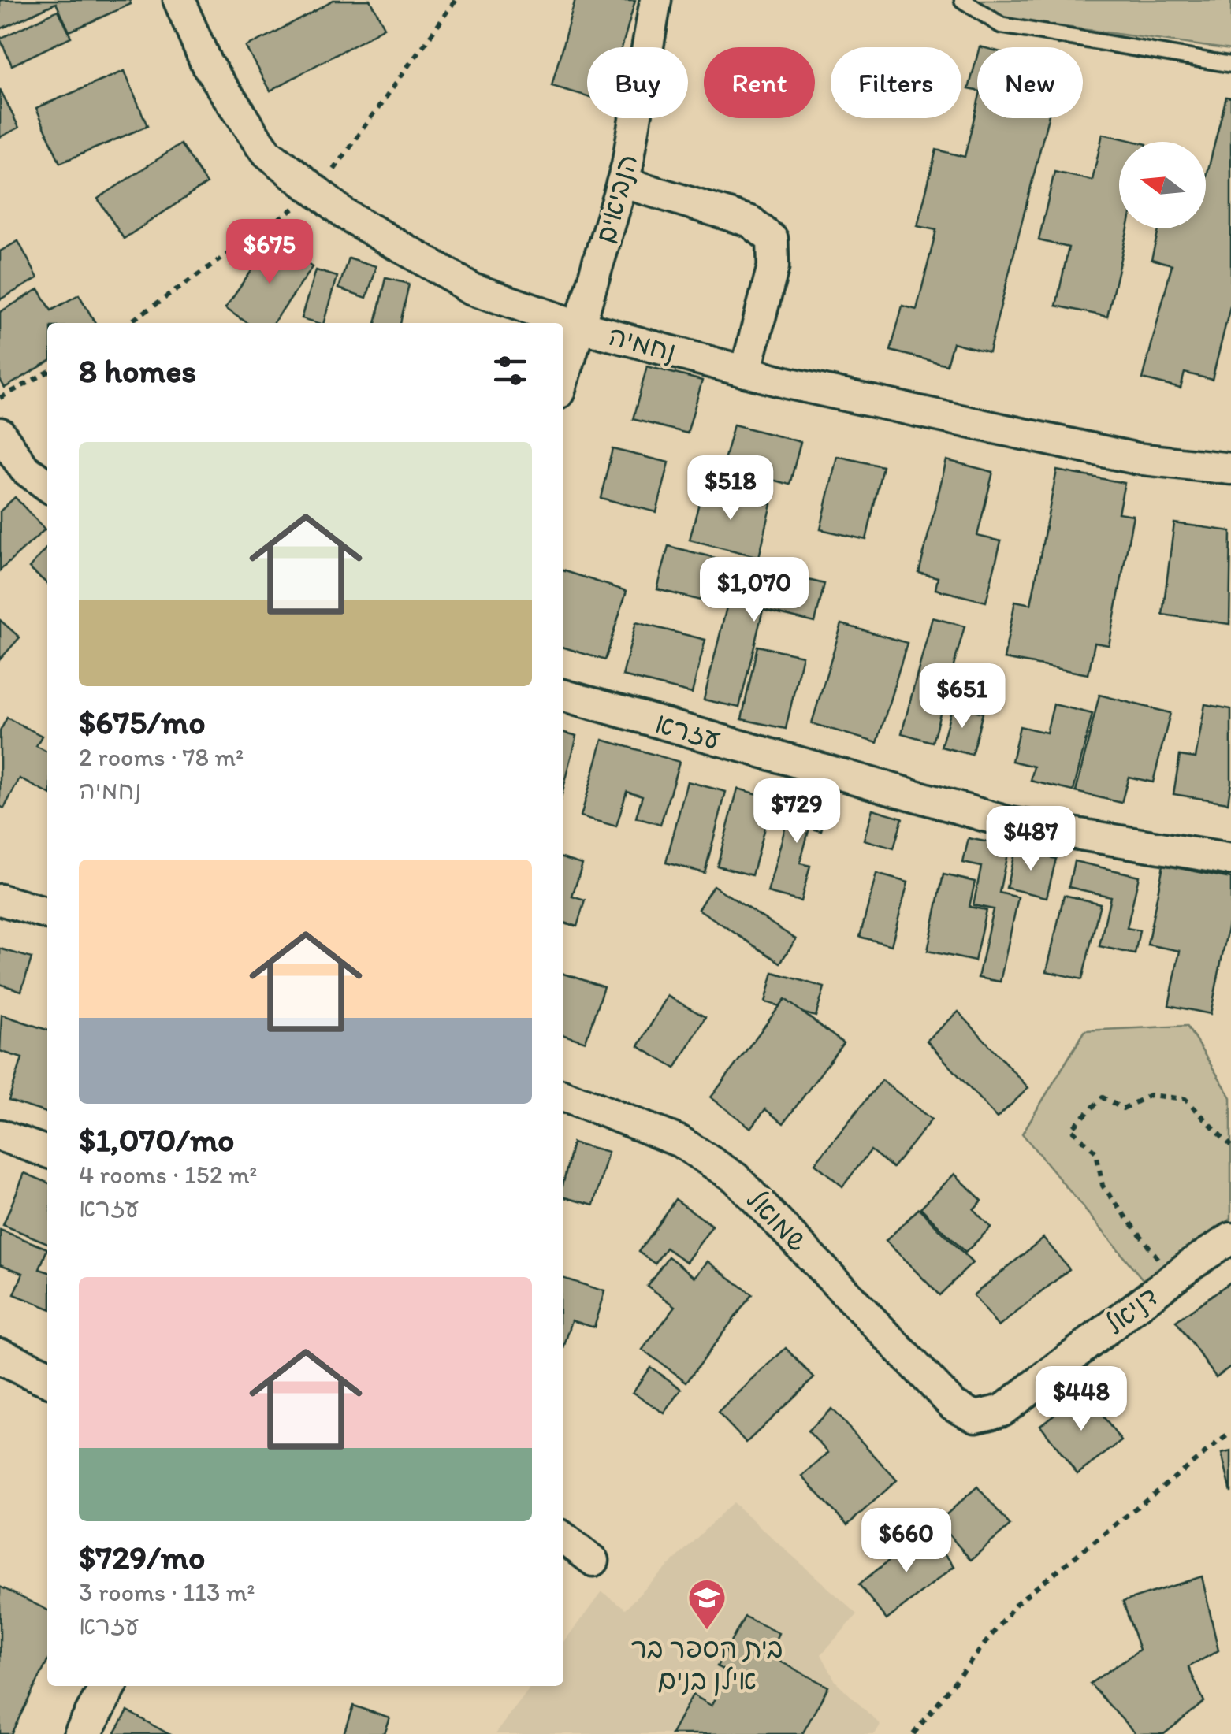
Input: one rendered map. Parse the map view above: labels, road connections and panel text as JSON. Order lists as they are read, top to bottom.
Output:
{
  "streets": {
    "street": [
      "הנביאים",
      "נחמיה",
      "עזרא",
      "שמואל",
      "דניאל"
    ]
  },
  "crossings": [
    ["הנביאים", "נחמיה"],
    ["שמואל", "דניאל"]
  ],
  "places": {
    "school or university": ["בית הספר בר אילן בנים"]
  },
  "north": "left",
  "page": {
    "chip": [
      "Buy",
      "Rent",
      "Filters",
      "New"
    ],
    "price": [
      "$675",
      "$518",
      "$1,070",
      "$651",
      "$729",
      "$487",
      "$448",
      "$660"
    ],
    "heading": "8 homes",
    "list": [
      {
        "name": "$675/mo",
        "note": "2 rooms · 78 m² · נחמיה"
      },
      {
        "name": "$1,070/mo",
        "note": "4 rooms · 152 m² · עזרא"
      },
      {
        "name": "$729/mo",
        "note": "3 rooms · 113 m² · עזרא"
      }
    ]
  }
}
